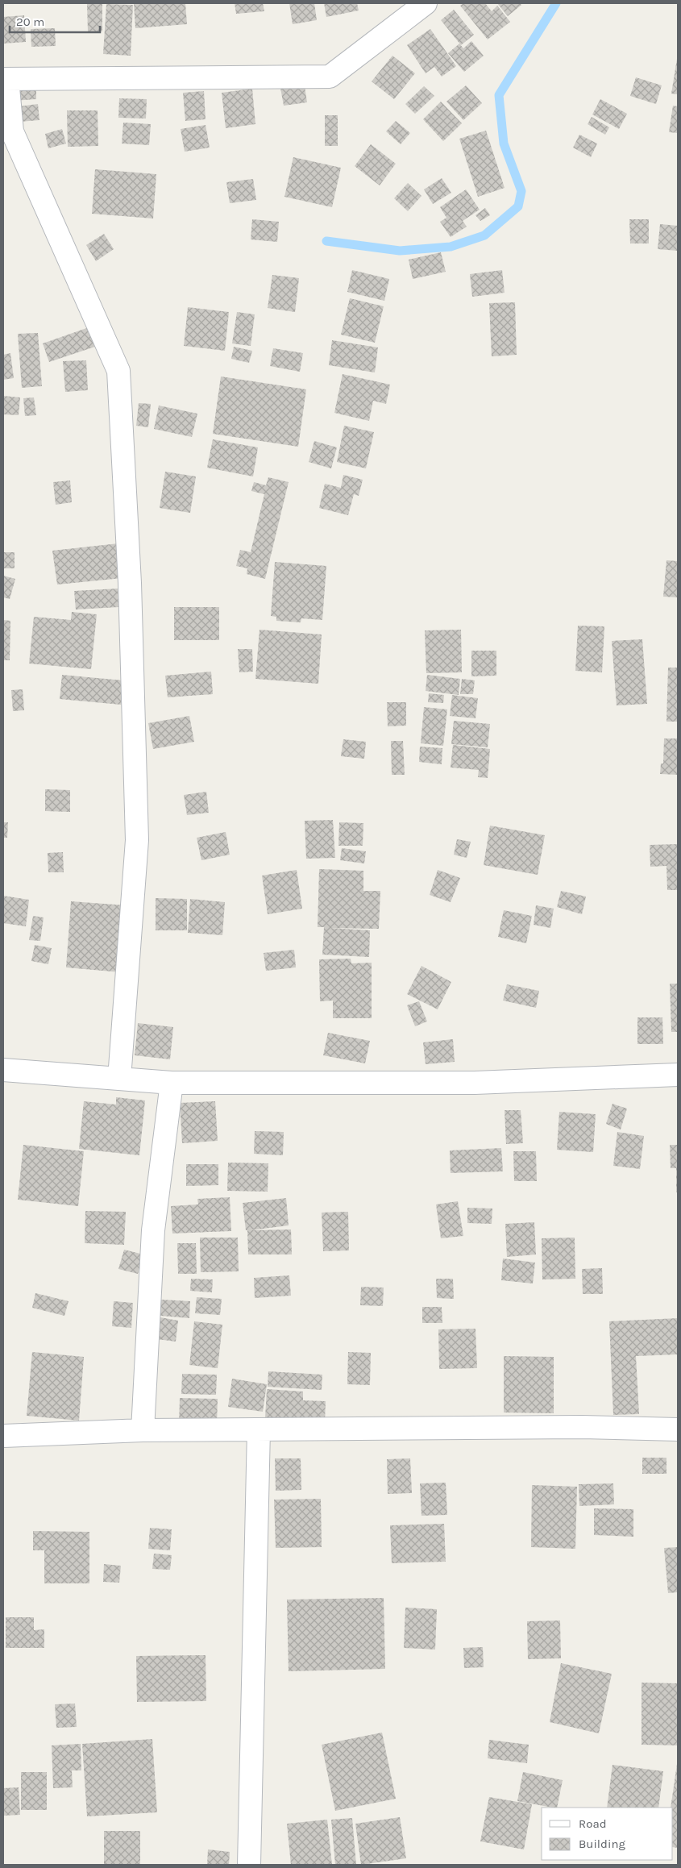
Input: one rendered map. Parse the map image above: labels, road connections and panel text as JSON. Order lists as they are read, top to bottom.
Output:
{
  "legend": ["Road", "Building"],
  "scale_bar": "20 m"
}
